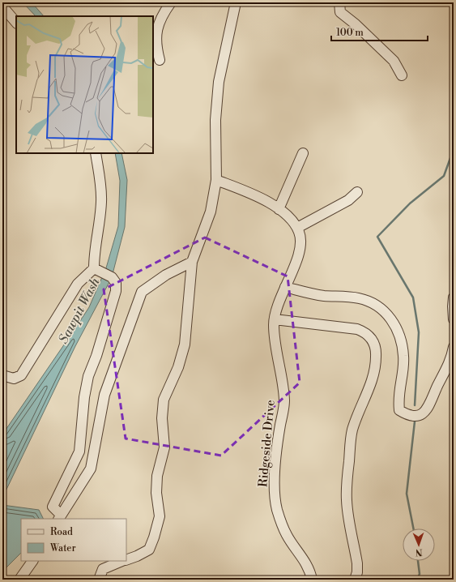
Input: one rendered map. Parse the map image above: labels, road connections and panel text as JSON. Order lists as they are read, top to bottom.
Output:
{
  "streets": {
    "street": ["Ridgeside Drive"]
  },
  "water": ["Sawpit Wash"],
  "legend": ["Road", "Water"],
  "scale_bar": "100 m",
  "north": "bottom"
}
